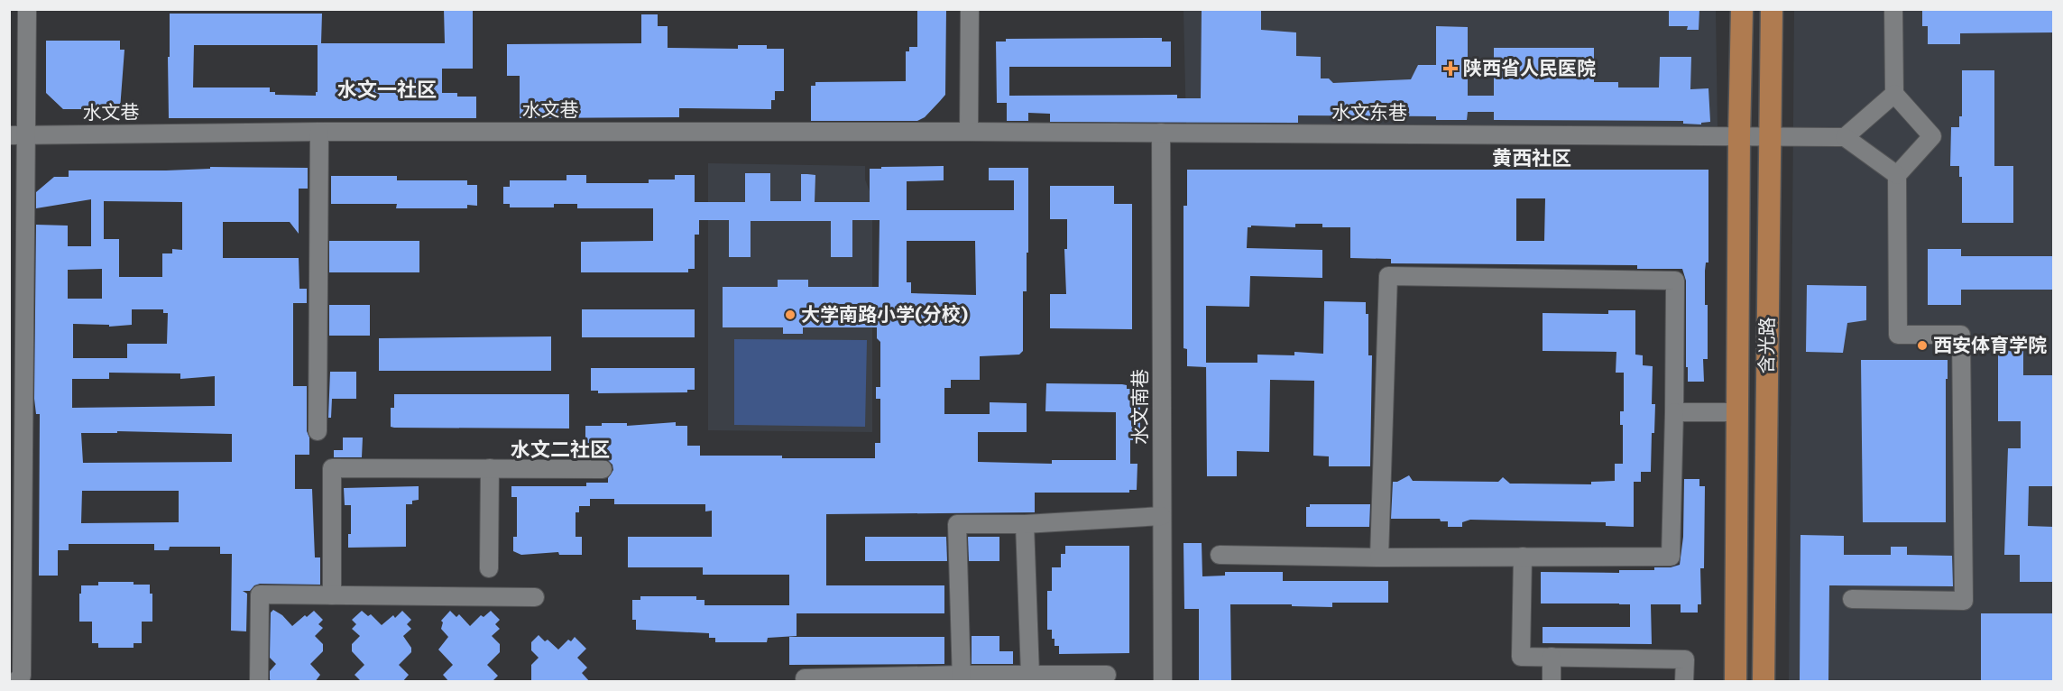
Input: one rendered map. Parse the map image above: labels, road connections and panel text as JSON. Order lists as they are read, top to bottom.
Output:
{
  "streets": {
    "main road": ["含光路"],
    "street": ["水文巷", "水文东巷", "水文南巷"]
  },
  "crossings": [
    ["水文巷", "水文东巷"],
    ["水文东巷", "含光路"],
    ["水文东巷", "水文南巷"]
  ],
  "districts": ["水文一社区", "黄西社区", "水文二社区"],
  "places": {
    "health": ["陕西省人民医院"],
    "other": ["大学南路小学(分校)", "西安体育学院"]
  }
}
